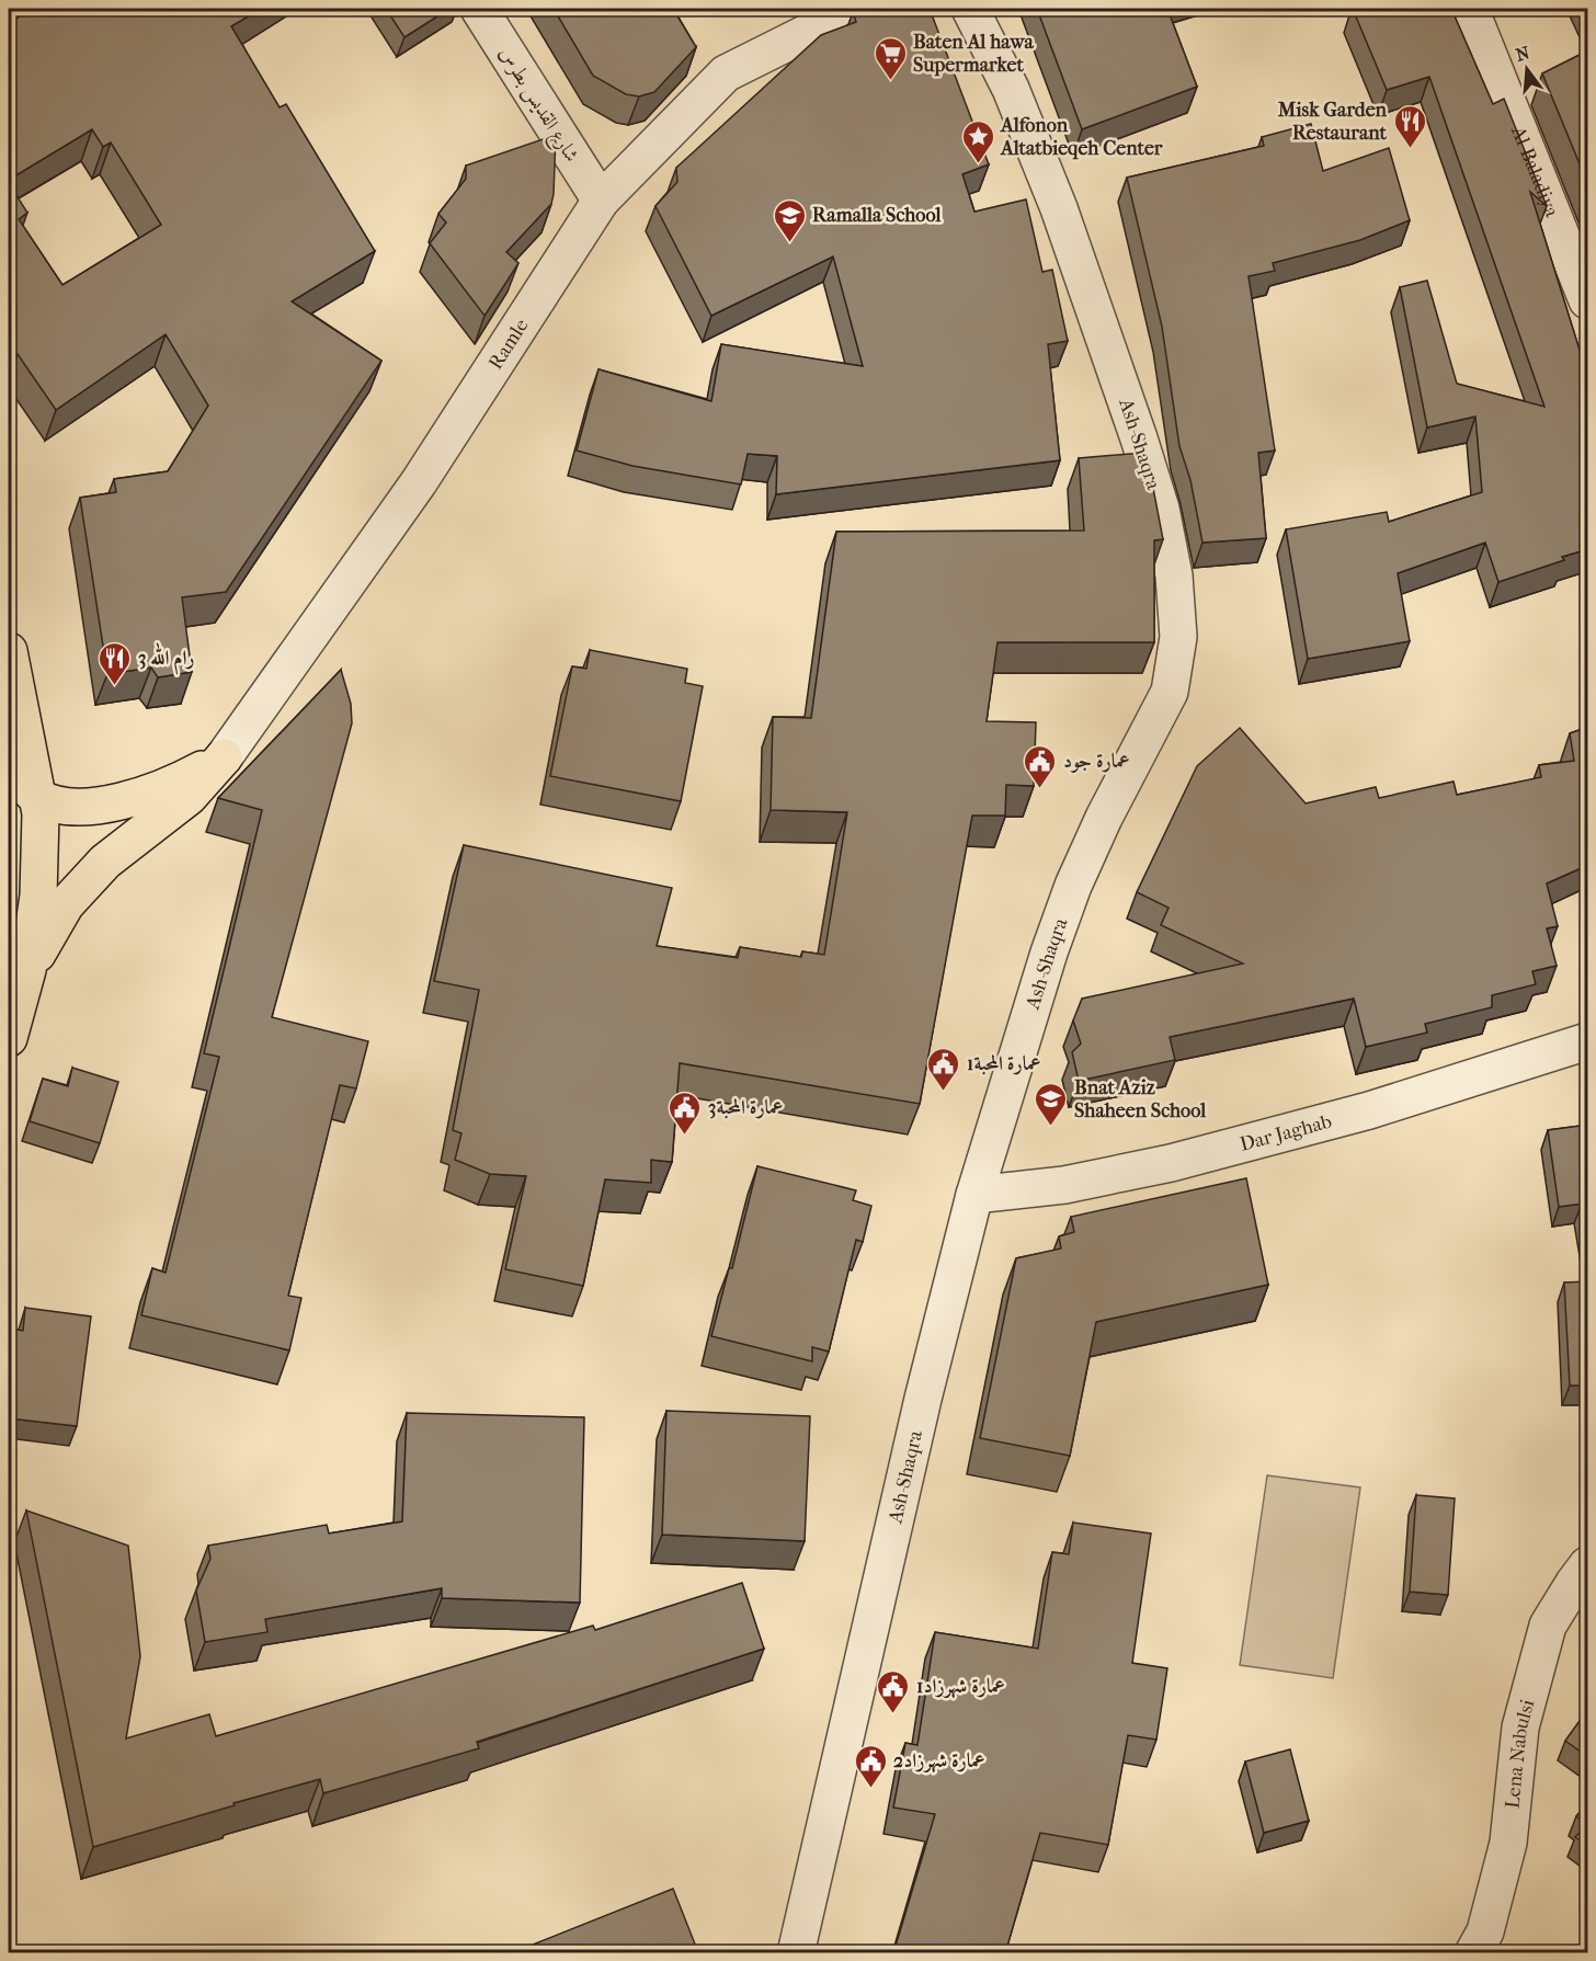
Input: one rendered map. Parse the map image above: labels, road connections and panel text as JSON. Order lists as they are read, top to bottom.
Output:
{
  "streets": {
    "street": [
      "شارع القديس بطرس",
      "Al-Baladiya",
      "Ramle",
      "Ash-Shaqra",
      "Dar Jaghab",
      "Lena Nabulsi"
    ]
  },
  "crossings": [
    ["شارع القديس بطرس", "Ramle"],
    ["Ash-Shaqra", "Dar Jaghab"]
  ],
  "places": {
    "supermarket": ["Baten Al hawa Supermarket"],
    "restaurant": ["Misk Garden Restaurant", "3 رام الله"],
    "place": ["Alfonon Altatbieqeh Center"],
    "school or university": ["Ramalla School", "Bnat Aziz Shaheen School"],
    "public building": [
      "عمارة جود",
      "عمارة المحبة1",
      "عمارة المحبة3",
      "عمارة شهرزاد1",
      "عمارة شهرزاد2"
    ]
  },
  "north": "top"
}
